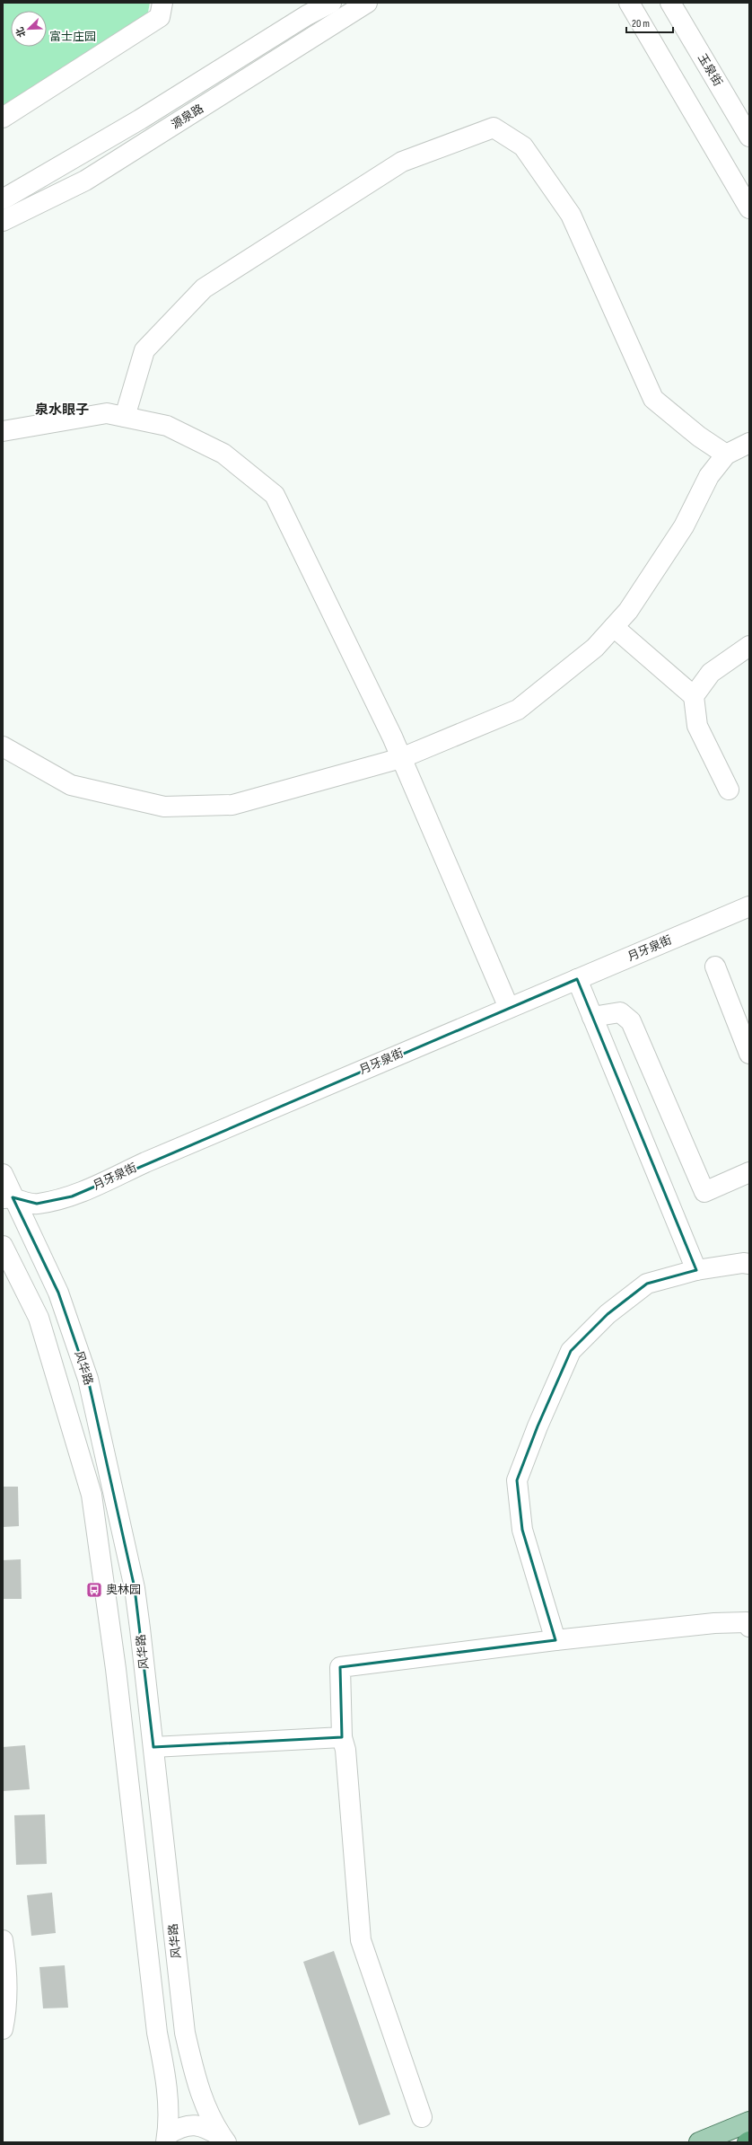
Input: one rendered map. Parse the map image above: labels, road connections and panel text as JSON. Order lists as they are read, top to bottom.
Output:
{
  "streets": {
    "street": [
      "玉泉街",
      "源泉路",
      "月牙泉街",
      "风华路"
    ]
  },
  "crossings": [
    ["月牙泉街", "风华路"]
  ],
  "districts": ["泉水眼子"],
  "parks": ["富士庄园"],
  "places": {
    "bus stop": ["奥林园"]
  },
  "scale_bar": "20 m",
  "north": "bottom left"
}
